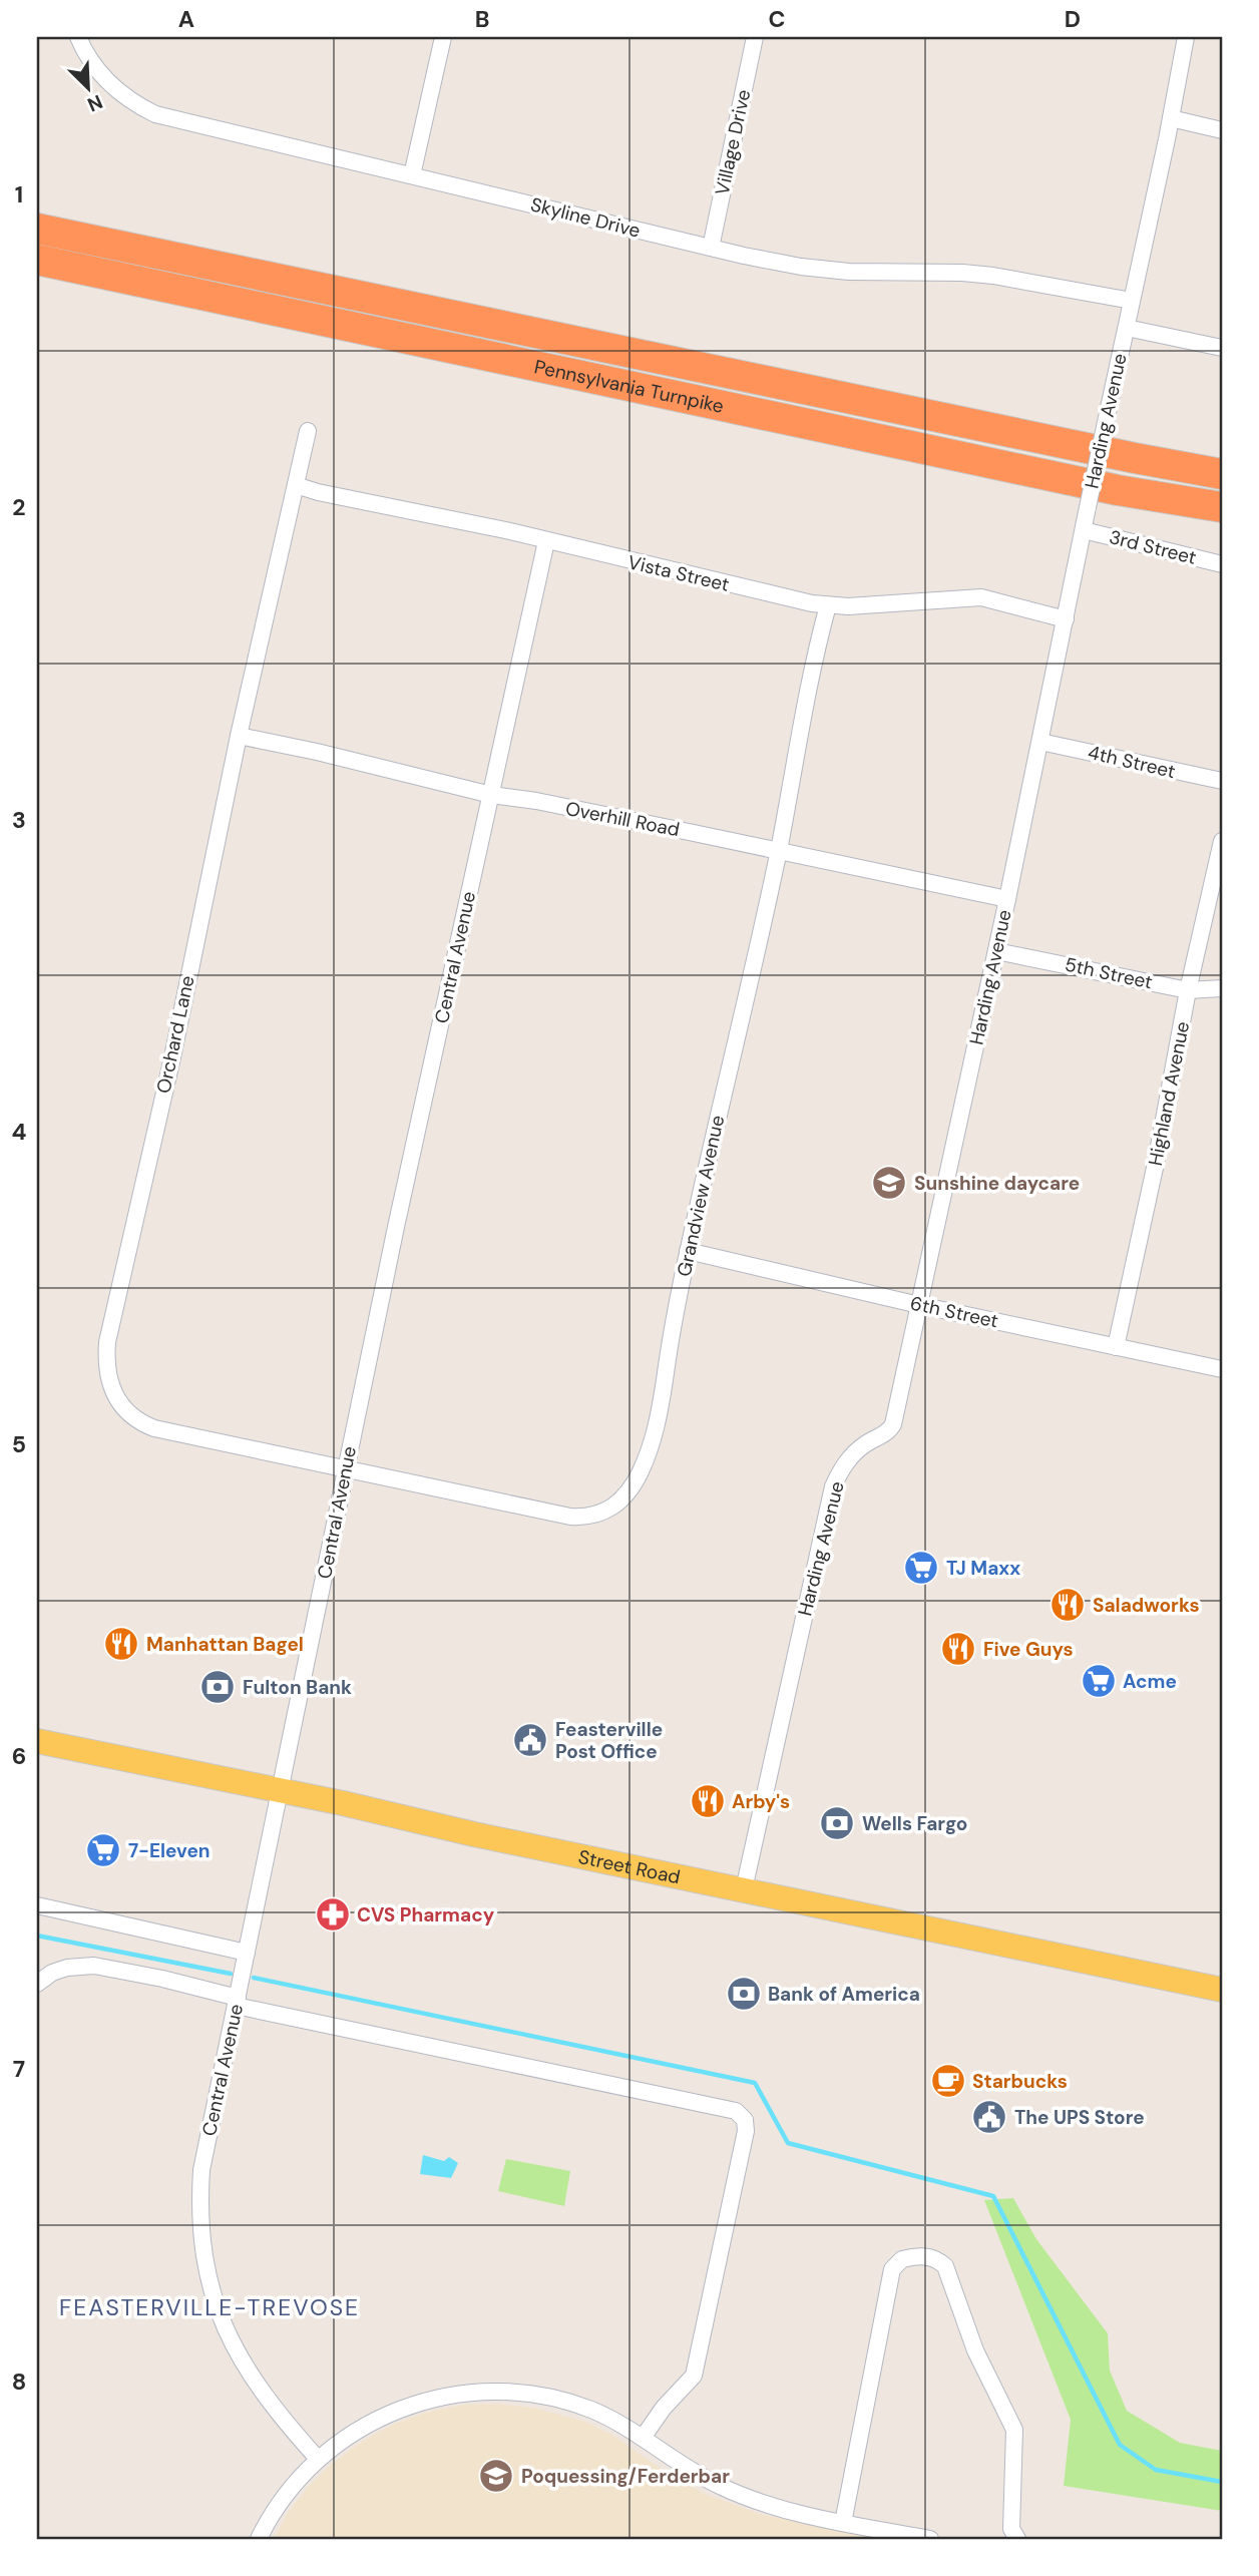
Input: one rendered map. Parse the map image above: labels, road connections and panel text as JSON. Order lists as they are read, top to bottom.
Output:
{
  "streets": {
    "highway": ["Pennsylvania Turnpike"],
    "main road": ["Street Road"],
    "street": [
      "Village Drive",
      "Skyline Drive",
      "Harding Avenue",
      "3rd Street",
      "Vista Street",
      "4th Street",
      "Overhill Road",
      "Central Avenue",
      "5th Street",
      "Orchard Lane",
      "Highland Avenue",
      "Grandview Avenue",
      "6th Street"
    ]
  },
  "crossings": [
    ["Village Drive", "Skyline Drive"],
    ["Skyline Drive", "Harding Avenue"],
    ["Harding Avenue", "3rd Street"],
    ["Harding Avenue", "Vista Street"],
    ["Harding Avenue", "4th Street"],
    ["Harding Avenue", "Overhill Road"],
    ["Harding Avenue", "5th Street"],
    ["Harding Avenue", "6th Street"],
    ["Harding Avenue", "Street Road"],
    ["Vista Street", "Central Avenue"],
    ["Vista Street", "Orchard Lane"],
    ["Vista Street", "Grandview Avenue"],
    ["Overhill Road", "Central Avenue"],
    ["Overhill Road", "Orchard Lane"],
    ["Overhill Road", "Grandview Avenue"],
    ["Central Avenue", "Orchard Lane"],
    ["Central Avenue", "Grandview Avenue"],
    ["Central Avenue", "Street Road"],
    ["5th Street", "Highland Avenue"],
    ["Orchard Lane", "Grandview Avenue"],
    ["Highland Avenue", "6th Street"],
    ["Grandview Avenue", "6th Street"]
  ],
  "districts": ["FEASTERVILLE-TREVOSE"],
  "places": {
    "school or university": ["Sunshine daycare", "Poquessing/Ferderbar"],
    "supermarket": ["TJ Maxx", "Acme", "7-Eleven"],
    "restaurant": [
      "Saladworks",
      "Manhattan Bagel",
      "Five Guys",
      "Arby's"
    ],
    "bank": ["Fulton Bank", "Wells Fargo", "Bank of America"],
    "public building": ["Feasterville Post Office", "The UPS Store"],
    "pharmacy": ["CVS Pharmacy"],
    "cafe": ["Starbucks"]
  },
  "north": "bottom right",
  "grid": {
    "columns": [
      "A",
      "B",
      "C",
      "D"
    ],
    "rows": [
      "1",
      "2",
      "3",
      "4",
      "5",
      "6",
      "7",
      "8"
    ]
  }
}
